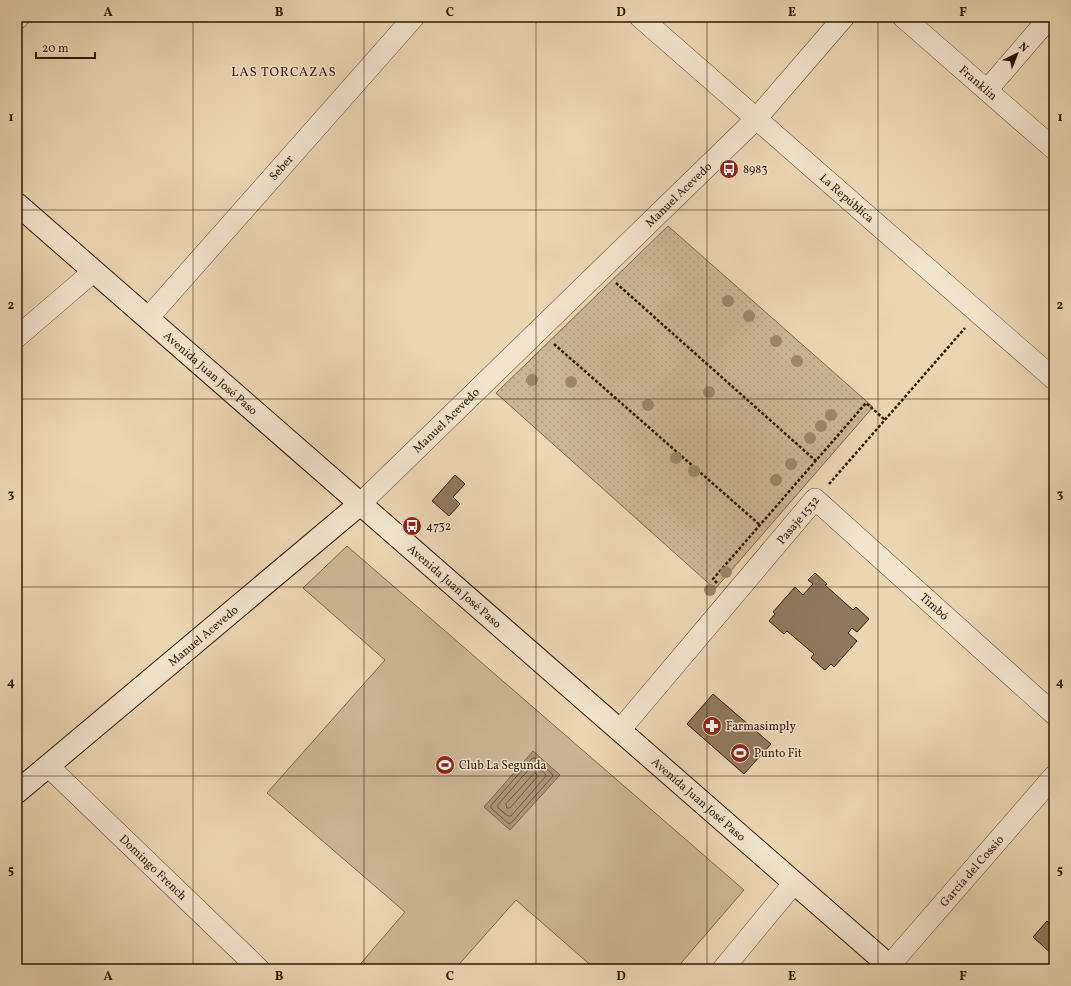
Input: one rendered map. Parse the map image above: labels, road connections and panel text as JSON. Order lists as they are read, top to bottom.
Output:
{
  "streets": {
    "main road": ["Manuel Acevedo", "Avenida Juan José Paso"],
    "street": [
      "Franklin",
      "Seber",
      "La República",
      "Pasaje 1532",
      "Timbó",
      "Domingo French",
      "García del Cossio"
    ]
  },
  "crossings": [
    ["Seber", "Avenida Juan José Paso"],
    ["Manuel Acevedo", "La República"],
    ["Manuel Acevedo", "Avenida Juan José Paso"],
    ["Manuel Acevedo", "Domingo French"],
    ["La República", "Pasaje 1532"],
    ["Avenida Juan José Paso", "Pasaje 1532"],
    ["Avenida Juan José Paso", "García del Cossio"],
    ["Pasaje 1532", "Timbó"]
  ],
  "districts": ["LAS TORCAZAS"],
  "places": {
    "bus stop": ["8983", "4732"],
    "pharmacy": ["Farmasimply"],
    "sports": ["Punto Fit", "Club La Segunda"]
  },
  "scale_bar": "20 m",
  "north": "top right",
  "grid": {
    "columns": [
      "A",
      "B",
      "C",
      "D",
      "E",
      "F"
    ],
    "rows": [
      "1",
      "2",
      "3",
      "4",
      "5"
    ]
  }
}
